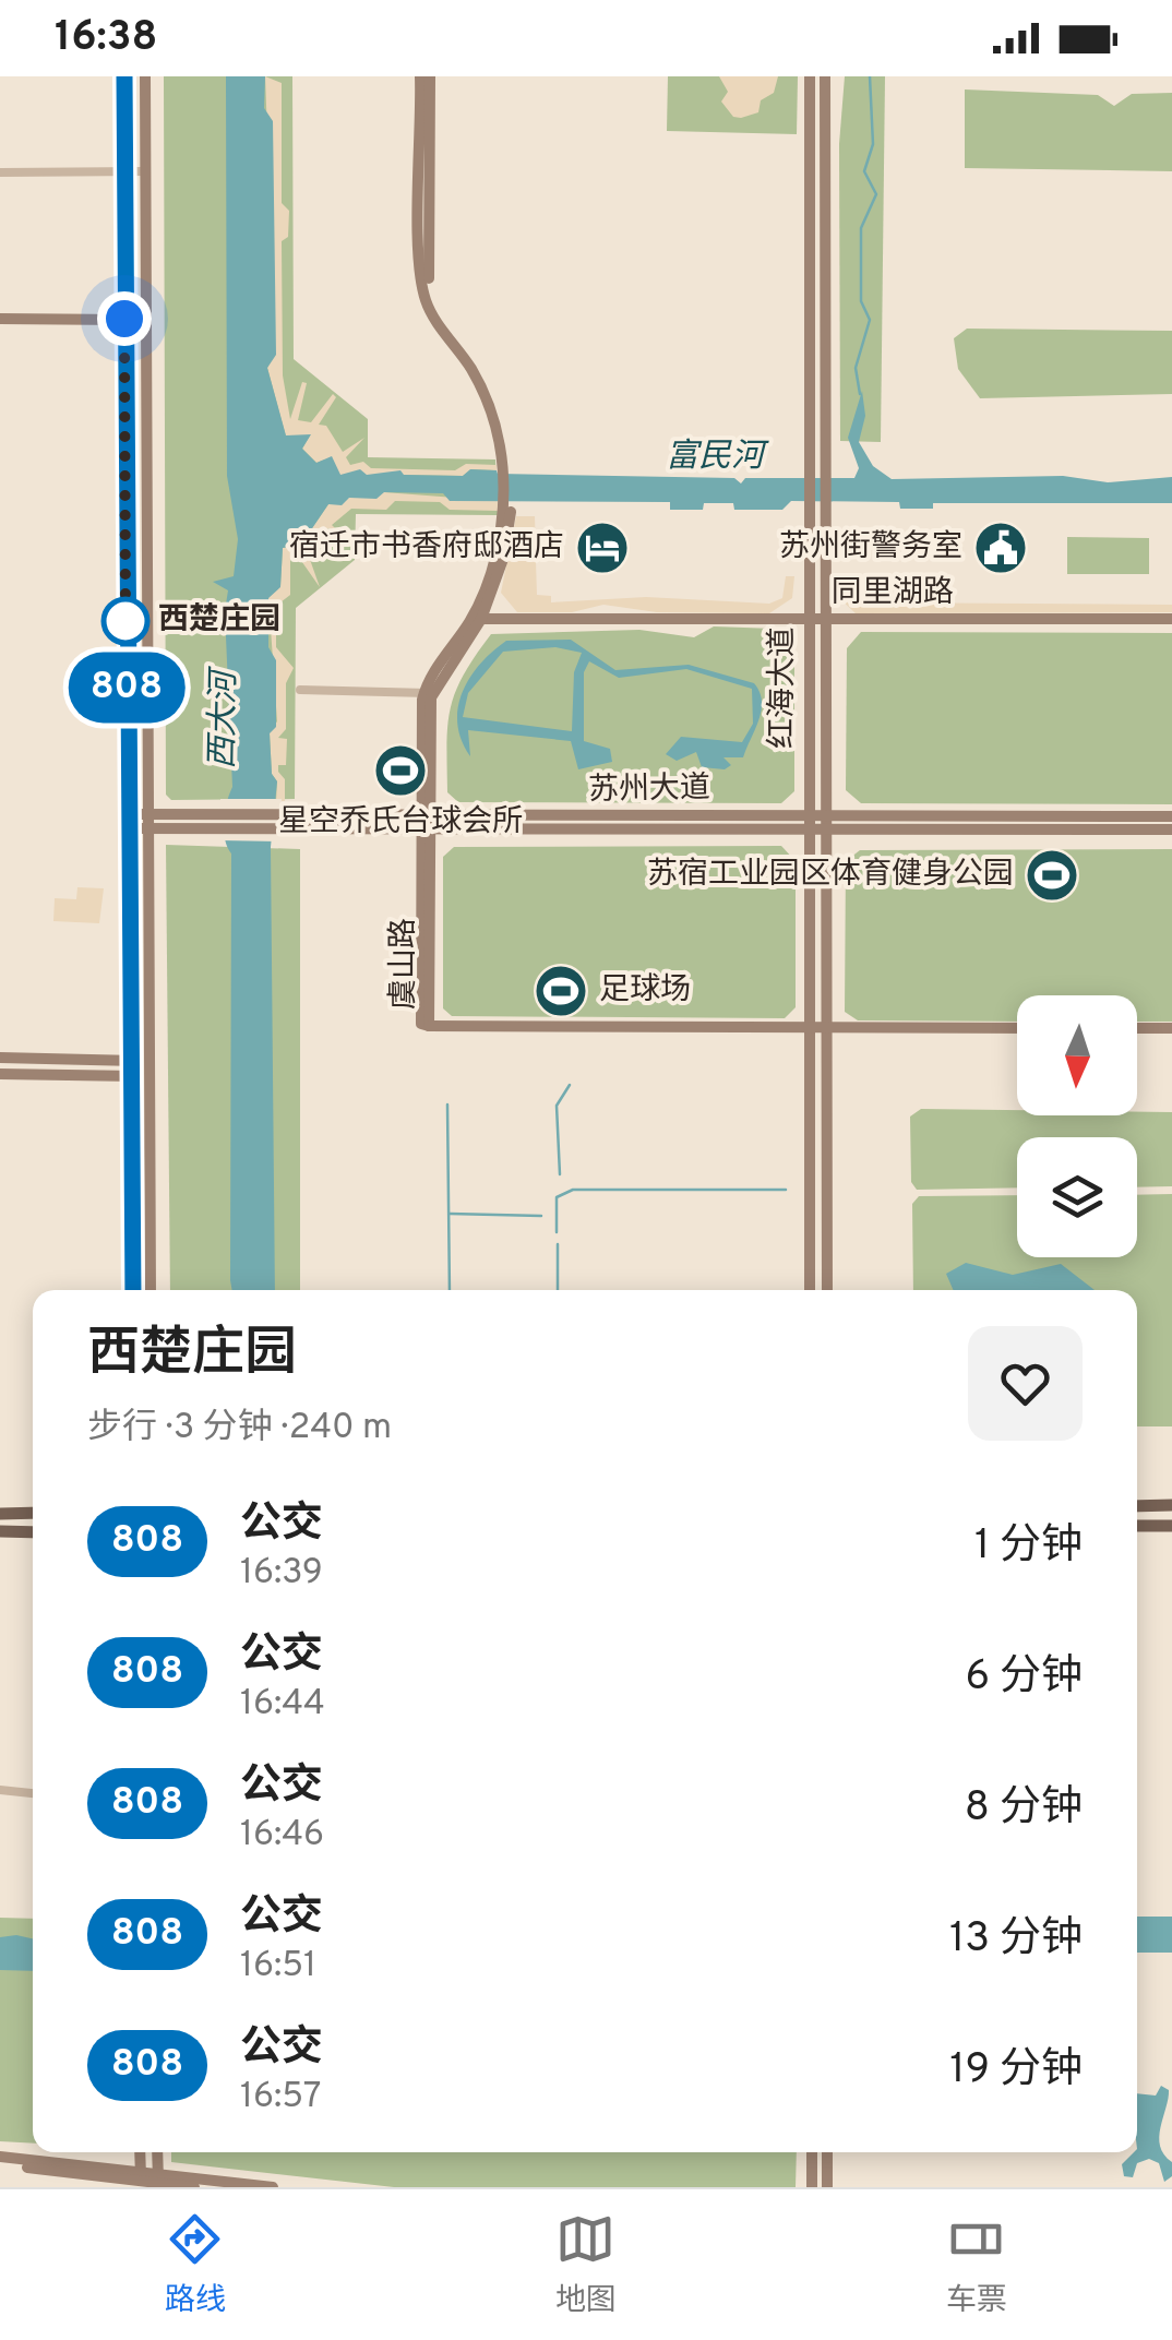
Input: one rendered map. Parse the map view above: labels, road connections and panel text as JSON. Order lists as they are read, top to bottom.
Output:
{
  "streets": {
    "street": [
      "同里湖路",
      "红海大道",
      "苏州大道",
      "虞山路"
    ]
  },
  "crossings": [
    ["同里湖路", "红海大道"],
    ["红海大道", "苏州大道"],
    ["红海大道", "虞山路"],
    ["苏州大道", "虞山路"]
  ],
  "water": ["富民河", "西大河"],
  "places": {
    "hotel": ["宿迁市书香府邸酒店"],
    "public building": ["苏州街警务室"],
    "other": ["西楚庄园"],
    "sports": ["星空乔氏台球会所", "苏宿工业园区体育健身公园", "足球场"]
  },
  "lines": ["bus line 808"],
  "north": "bottom",
  "page": {
    "status": "16:38",
    "on_map": "808",
    "heading": ["西楚庄园", "步行 · 3 分钟 · 240 m"],
    "list": [
      {
        "mark": "808",
        "name": "公交",
        "note": "16:39",
        "value": "1 分钟"
      },
      {
        "mark": "808",
        "name": "公交",
        "note": "16:44",
        "value": "6 分钟"
      },
      {
        "mark": "808",
        "name": "公交",
        "note": "16:46",
        "value": "8 分钟"
      },
      {
        "mark": "808",
        "name": "公交",
        "note": "16:51",
        "value": "13 分钟"
      },
      {
        "mark": "808",
        "name": "公交",
        "note": "16:57",
        "value": "19 分钟"
      }
    ],
    "tabs": ["路线", "地图", "车票"]
  }
}
